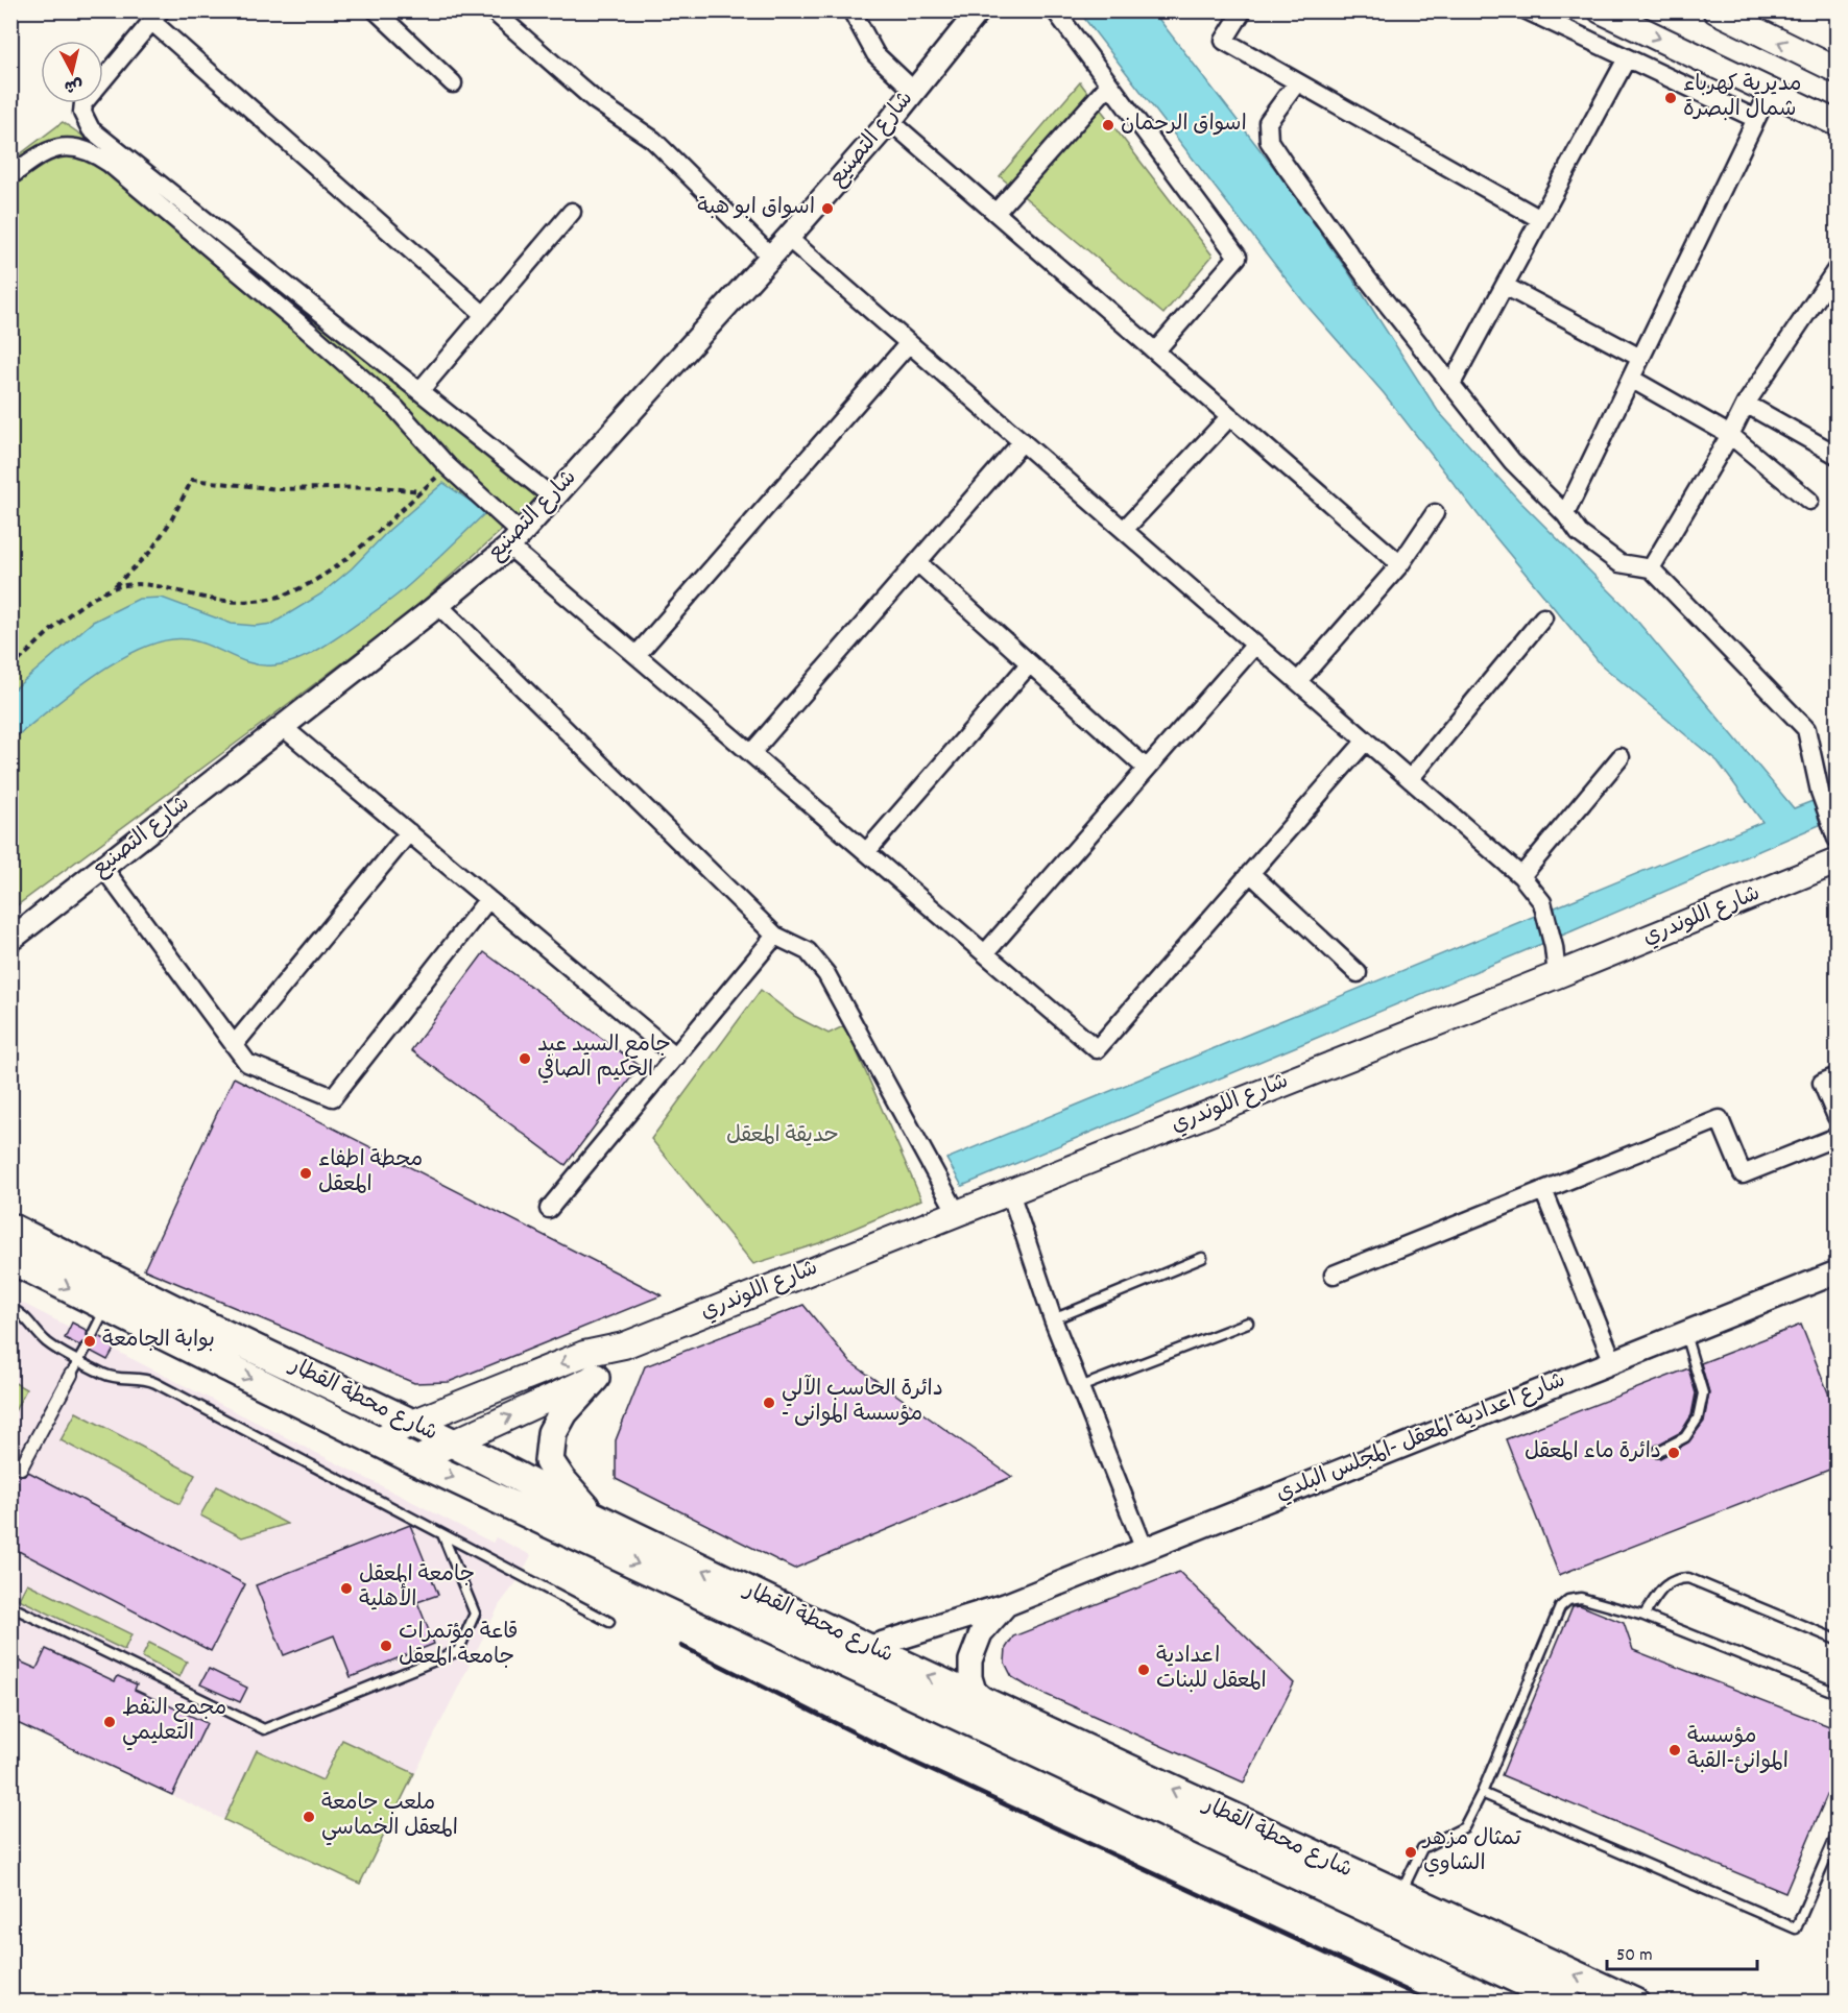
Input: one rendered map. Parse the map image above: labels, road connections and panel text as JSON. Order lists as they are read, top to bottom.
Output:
{
  "streets": {
    "main road": ["شارع اللوندري", "شارع محطة القطار"],
    "street": ["شارع التصنيع", "شارع اعدادية المعقل -المجلس البلدي"]
  },
  "crossings": [
    ["شارع اللوندري", "شارع محطة القطار"],
    ["شارع محطة القطار", "شارع اعدادية المعقل -المجلس البلدي"]
  ],
  "parks": ["حديقة المعقل"],
  "places": [
    "مديرية كهرباء شمال البصرة",
    "اسواق الرحمان",
    "اسواق ابو هبة",
    "جامع السيد عبد الحكيم الصافي",
    "محطة اطفاء المعقل",
    "بوابة الجامعة",
    "دائرة الحاسب الآلي - مؤسسة الموانى",
    "دائرة ماء المعقل",
    "جامعة المعقل الأهلية",
    "قاعة مؤتمرات جامعة المعقل",
    "اعدادية المعقل للبنات",
    "مجمع النفط التعليمي",
    "مؤسسة الموانئ-القبة",
    "ملعب جامعة المعقل الخماسي",
    "تمثال مزهر الشاوي"
  ],
  "scale_bar": "50 m",
  "north": "bottom"
}
